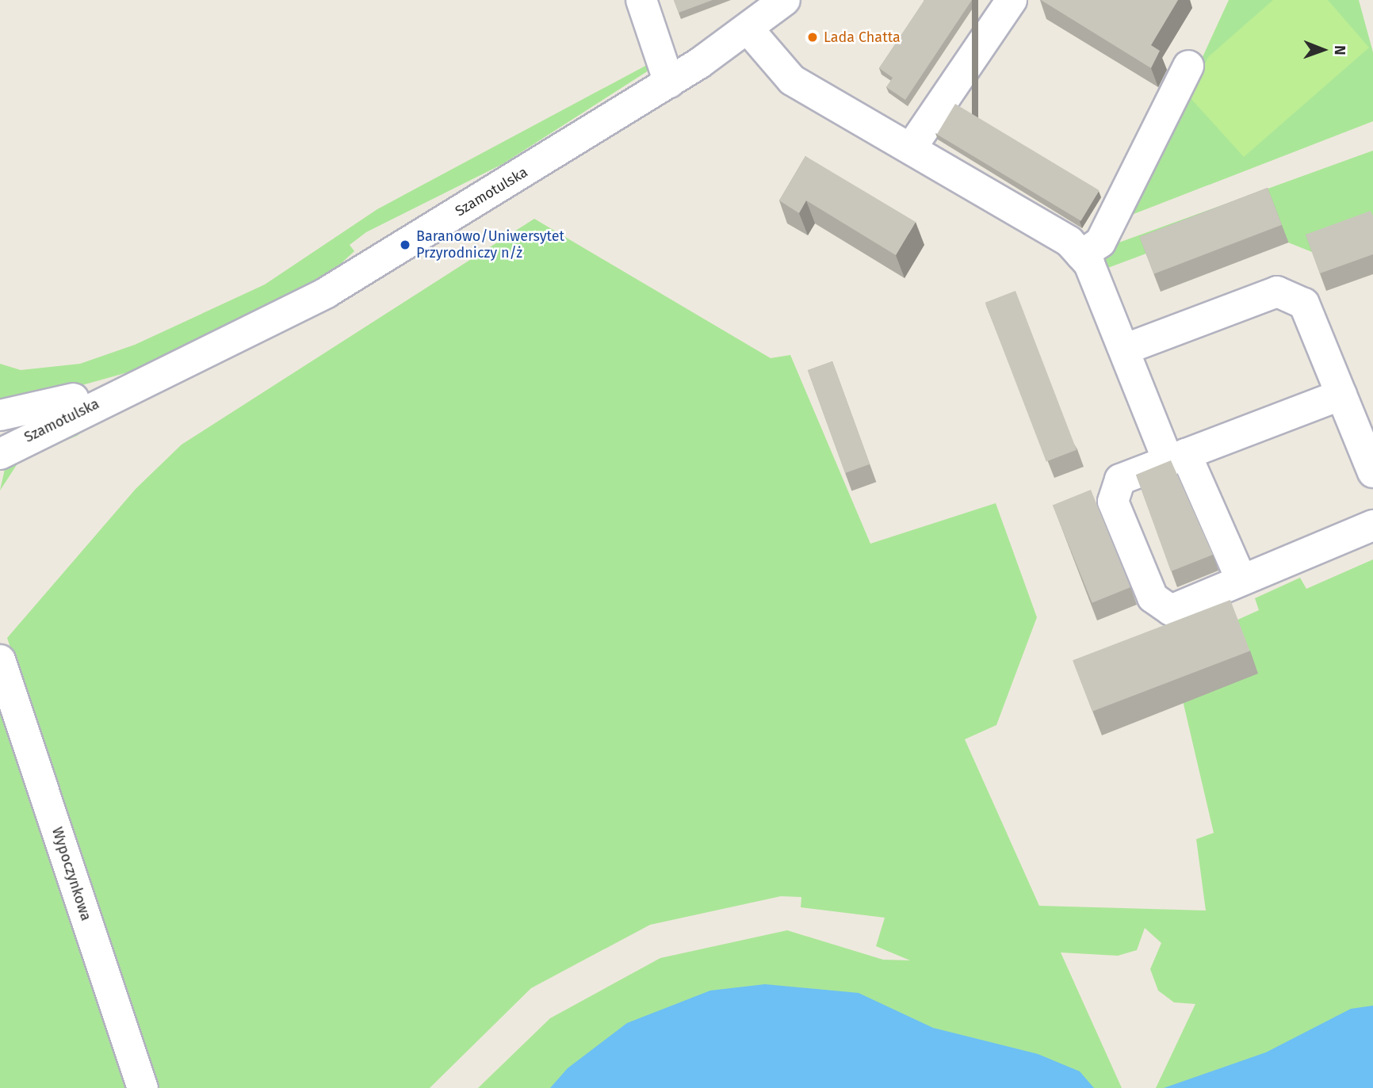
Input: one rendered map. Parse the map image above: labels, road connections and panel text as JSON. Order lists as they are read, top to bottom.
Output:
{
  "streets": {
    "street": ["Szamotulska", "Wypoczynkowa"]
  },
  "places": ["Lada Chatta", "Baranowo/Uniwersytet Przyrodniczy n/ż"],
  "north": "right"
}
